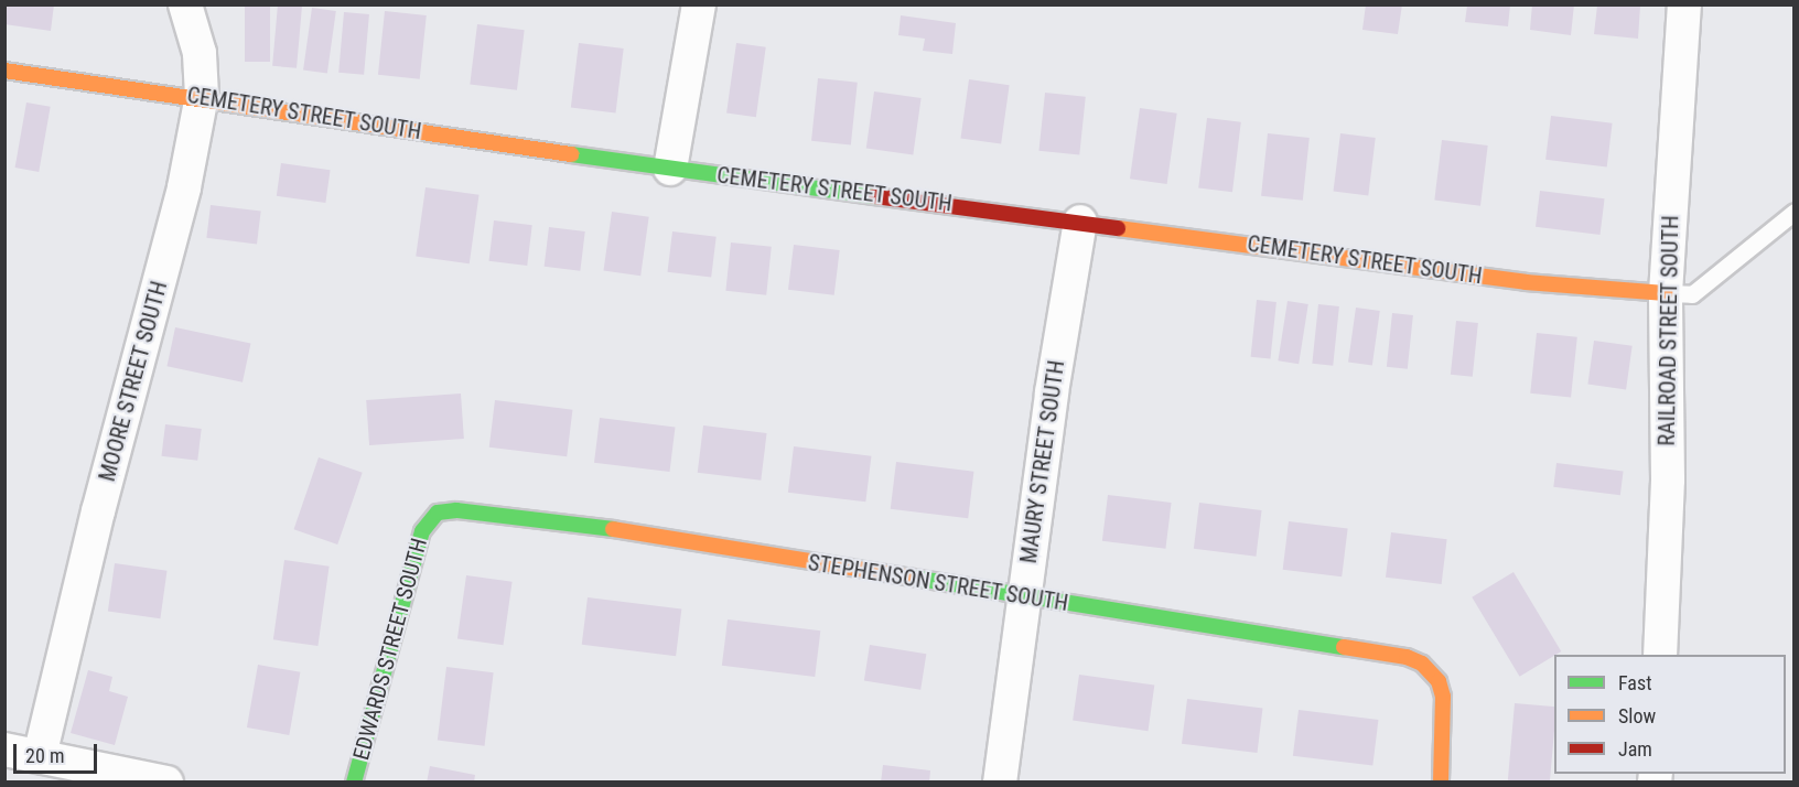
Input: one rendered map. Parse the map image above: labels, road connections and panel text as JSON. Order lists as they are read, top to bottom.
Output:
{
  "streets": {
    "street": [
      "CEMETERY STREET SOUTH",
      "RAILROAD STREET SOUTH",
      "MOORE STREET SOUTH",
      "MAURY STREET SOUTH",
      "STEPHENSON STREET SOUTH",
      "EDWARDS STREET SOUTH"
    ]
  },
  "crossings": [
    ["CEMETERY STREET SOUTH", "RAILROAD STREET SOUTH"],
    ["CEMETERY STREET SOUTH", "MOORE STREET SOUTH"],
    ["CEMETERY STREET SOUTH", "MAURY STREET SOUTH"],
    ["MAURY STREET SOUTH", "STEPHENSON STREET SOUTH"],
    ["STEPHENSON STREET SOUTH", "EDWARDS STREET SOUTH"]
  ],
  "legend": ["Fast", "Slow", "Jam"],
  "scale_bar": "20 m"
}
